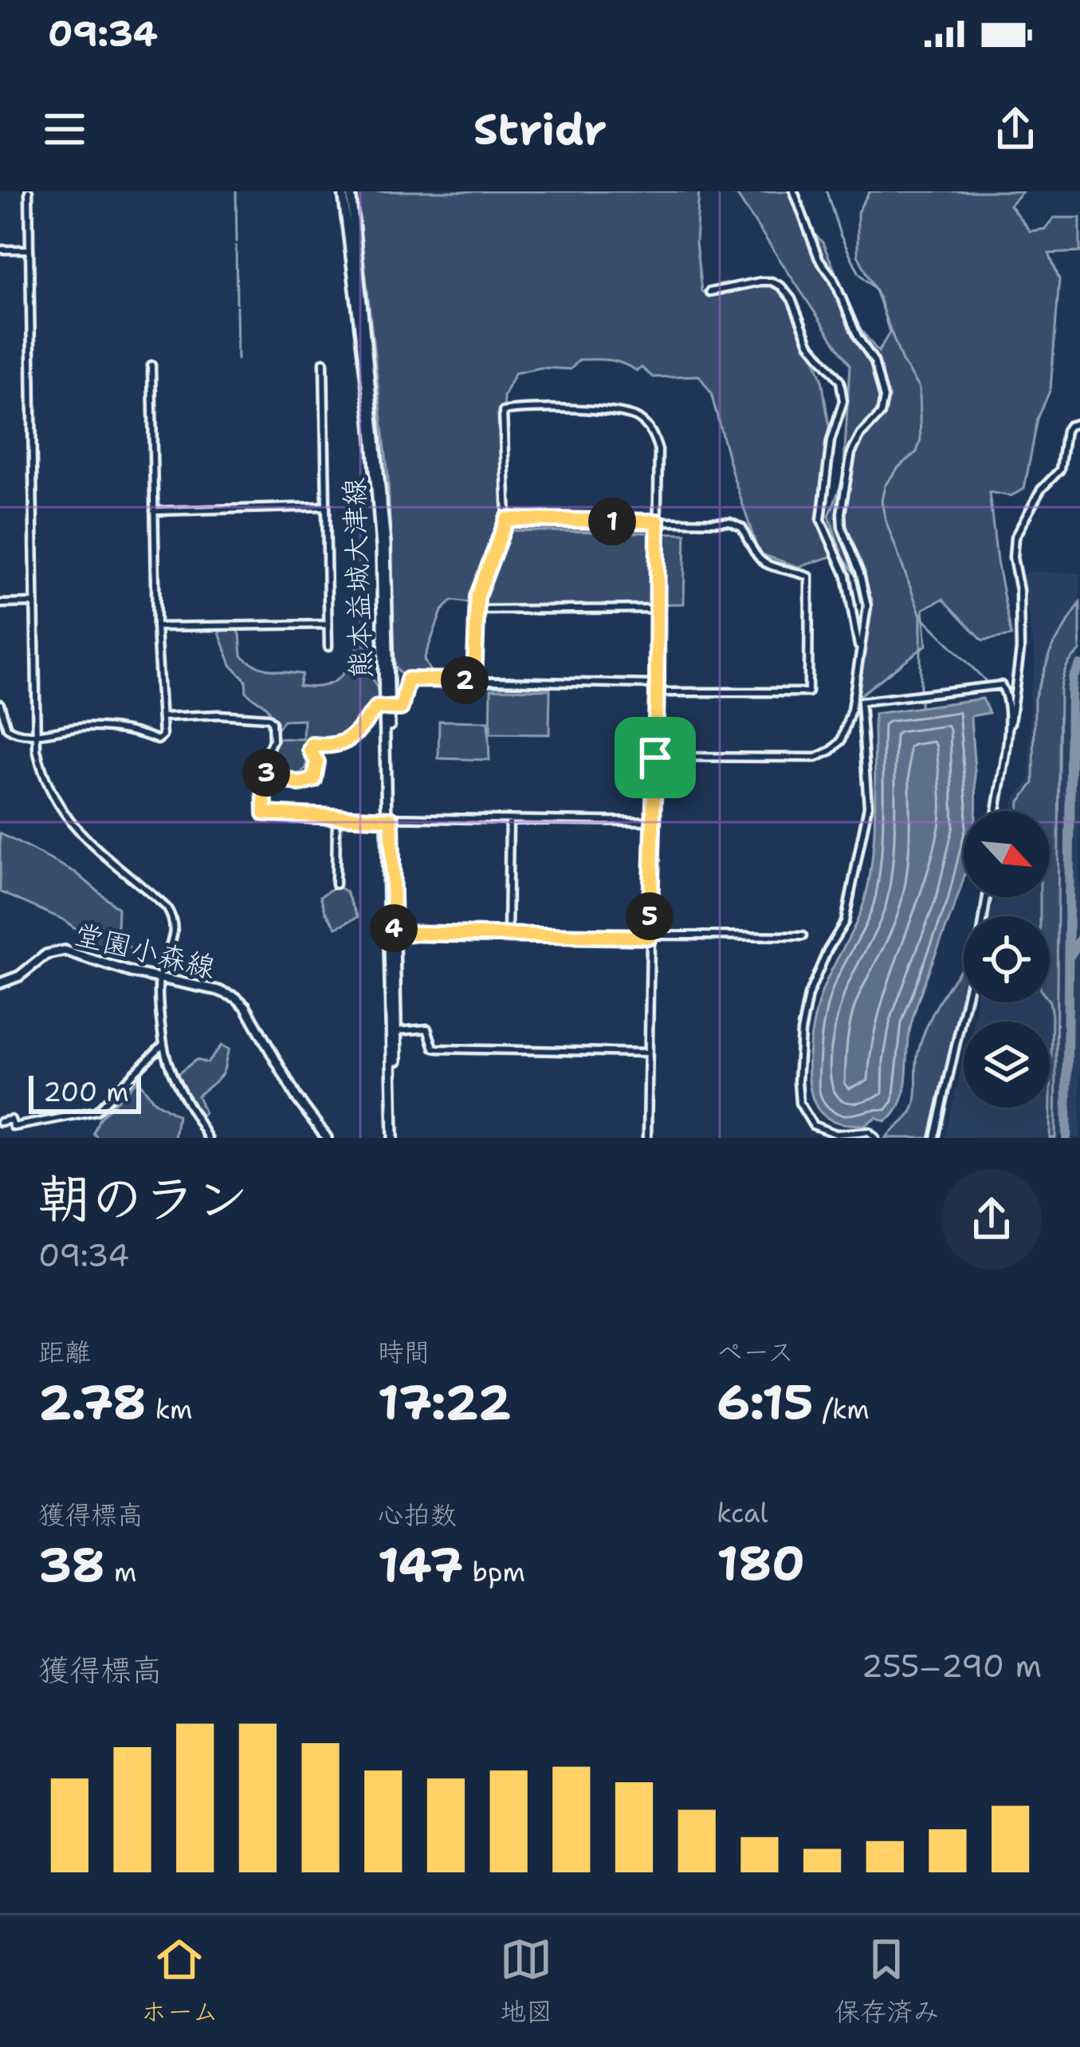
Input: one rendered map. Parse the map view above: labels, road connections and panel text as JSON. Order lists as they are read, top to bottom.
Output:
{
  "streets": {
    "main road": ["熊本益城大津線", "堂園小森線"]
  },
  "scale_bar": "200 m",
  "north": "bottom right",
  "page": {
    "status": "09:34",
    "header": "Stridr",
    "pins": [
      "1",
      "2",
      "3",
      "5",
      "4"
    ],
    "scale": "200 m",
    "heading": ["朝のラン", "09:34"],
    "stats": [
      ["距離", "2.78 km"],
      ["時間", "17:22"],
      ["ペース", "6:15 /km"],
      ["獲得標高", "38 m"],
      ["心拍数", "147 bpm"],
      ["kcal", "180"]
    ],
    "chart": ["獲得標高", "255–290 m"],
    "tabs": ["ホーム", "地図", "保存済み"]
  }
}
